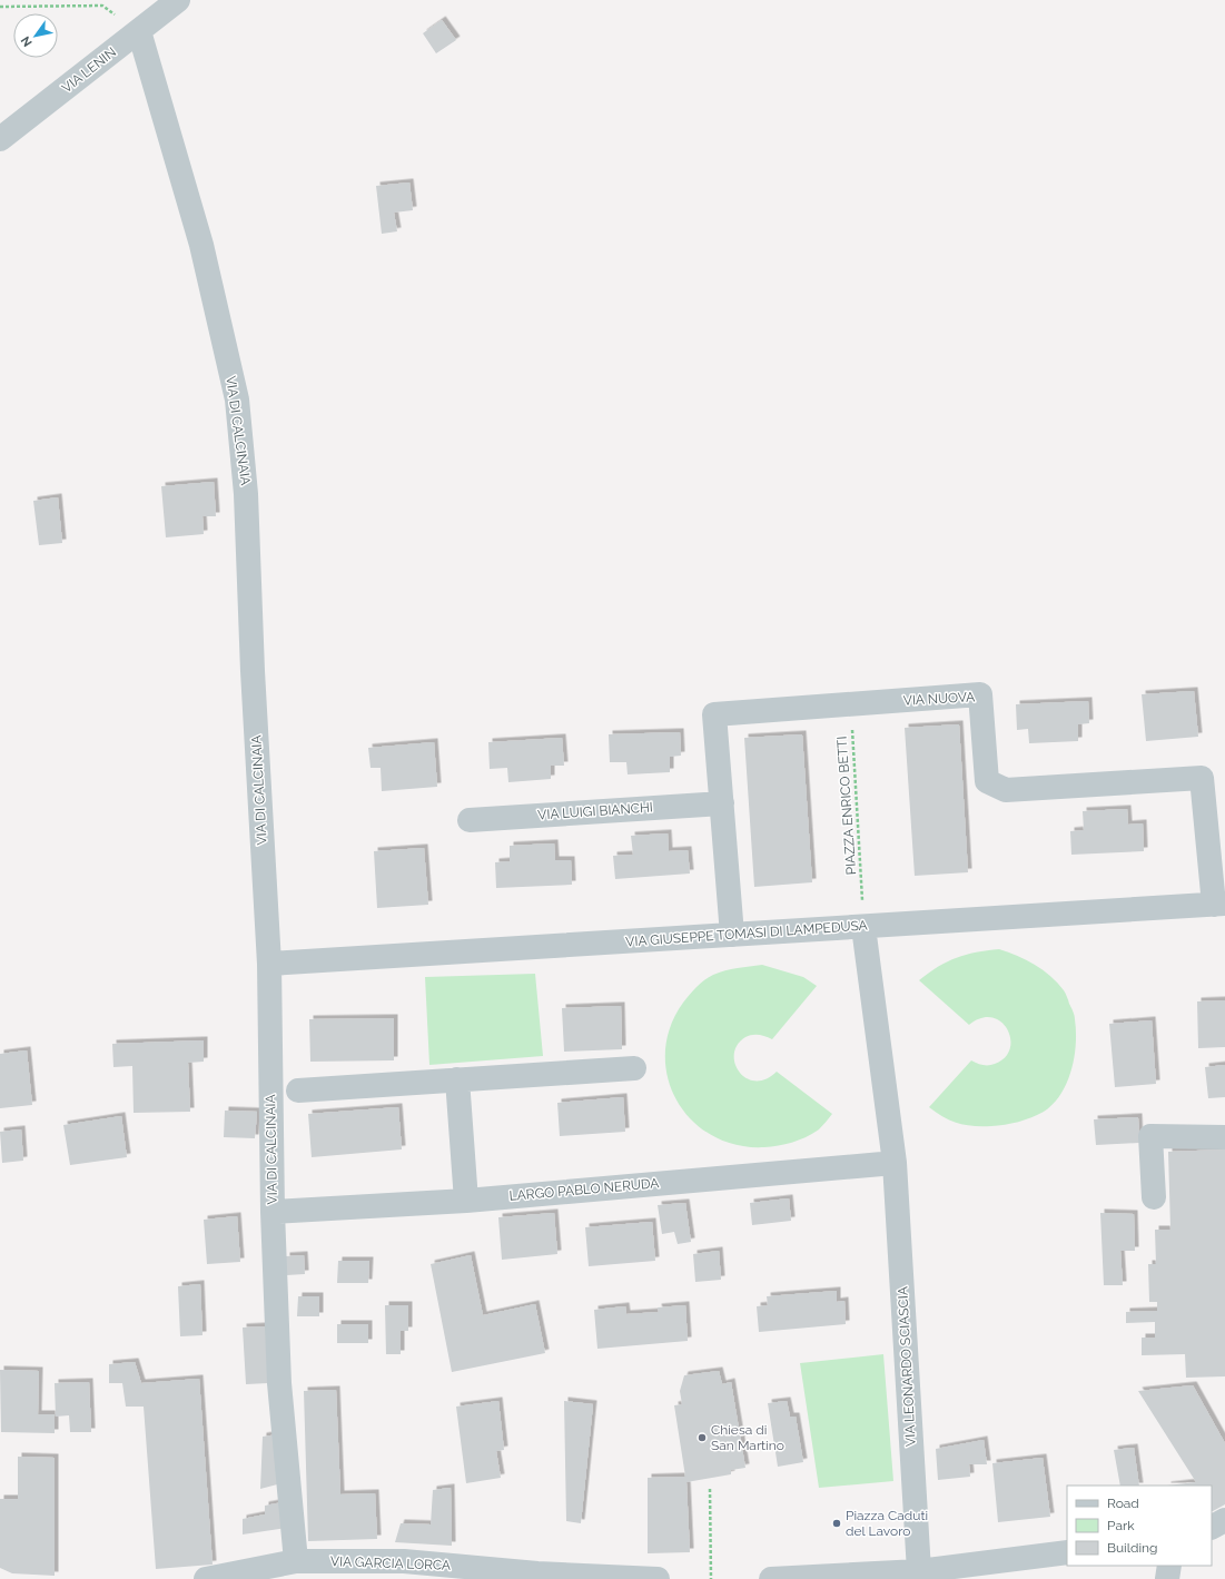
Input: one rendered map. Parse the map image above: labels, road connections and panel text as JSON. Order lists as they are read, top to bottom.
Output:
{
  "streets": {
    "street": [
      "VIA LENIN",
      "VIA DI CALCINAIA",
      "VIA NUOVA",
      "VIA LUIGI BIANCHI",
      "VIA GIUSEPPE TOMASI DI LAMPEDUSA",
      "LARGO PABLO NERUDA",
      "VIA LEONARDO SCIASCIA",
      "VIA GARCIA LORCA"
    ],
    "path": ["PIAZZA ENRICO BETTI"]
  },
  "crossings": [
    ["VIA LENIN", "VIA DI CALCINAIA"],
    ["VIA DI CALCINAIA", "VIA GIUSEPPE TOMASI DI LAMPEDUSA"],
    ["VIA DI CALCINAIA", "LARGO PABLO NERUDA"],
    ["VIA DI CALCINAIA", "VIA GARCIA LORCA"],
    ["VIA NUOVA", "PIAZZA ENRICO BETTI"],
    ["VIA NUOVA", "VIA LUIGI BIANCHI"],
    ["VIA NUOVA", "VIA GIUSEPPE TOMASI DI LAMPEDUSA"],
    ["PIAZZA ENRICO BETTI", "VIA GIUSEPPE TOMASI DI LAMPEDUSA"],
    ["PIAZZA ENRICO BETTI", "VIA LEONARDO SCIASCIA"],
    ["VIA GIUSEPPE TOMASI DI LAMPEDUSA", "VIA LEONARDO SCIASCIA"],
    ["LARGO PABLO NERUDA", "VIA LEONARDO SCIASCIA"]
  ],
  "places": ["Chiesa di San Martino", "Piazza Caduti del Lavoro"],
  "legend": ["Road", "Park", "Building"],
  "north": "bottom left"
}
